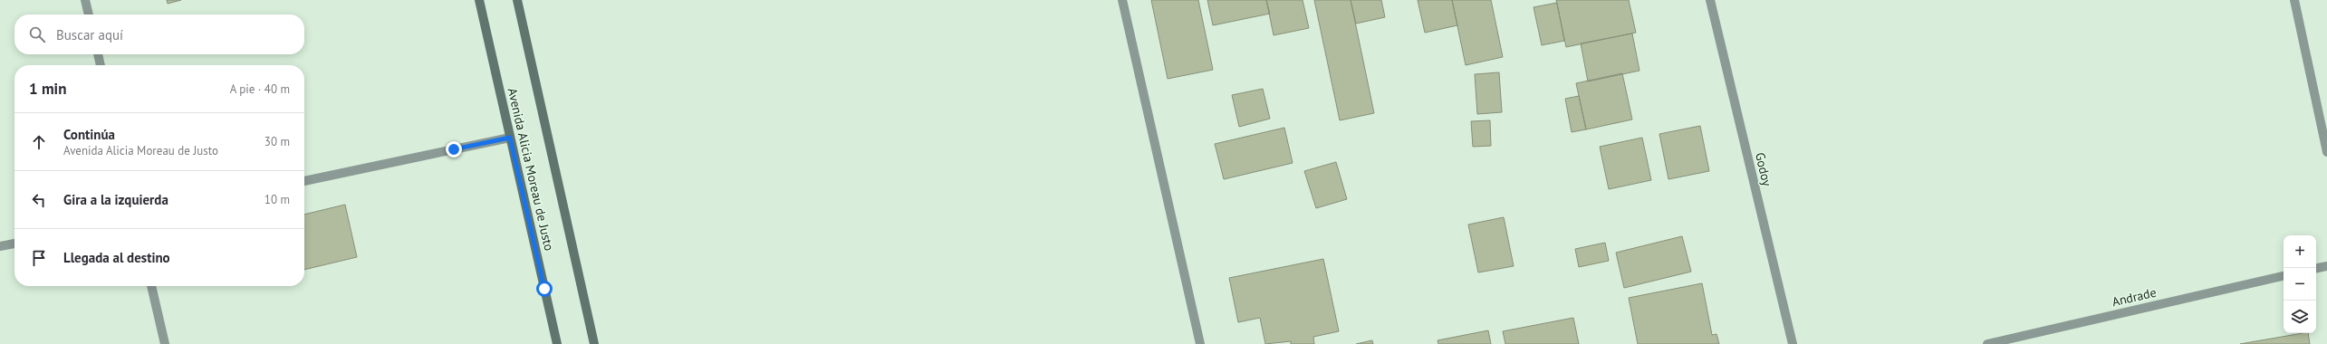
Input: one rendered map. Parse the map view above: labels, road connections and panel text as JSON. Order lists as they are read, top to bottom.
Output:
{
  "streets": {
    "main road": ["Avenida Alicia Moreau de Justo"],
    "street": ["Godoy", "Andrade"]
  },
  "page": {
    "search": "Buscar aquí",
    "heading": ["1 min", "A pie · 40 m"],
    "list": [
      ["Continúa", "Avenida Alicia Moreau de Justo", "30 m"],
      ["Gira a la izquierda", "10 m"],
      "Llegada al destino"
    ],
    "map_buttons": ["+", "−"]
  }
}
